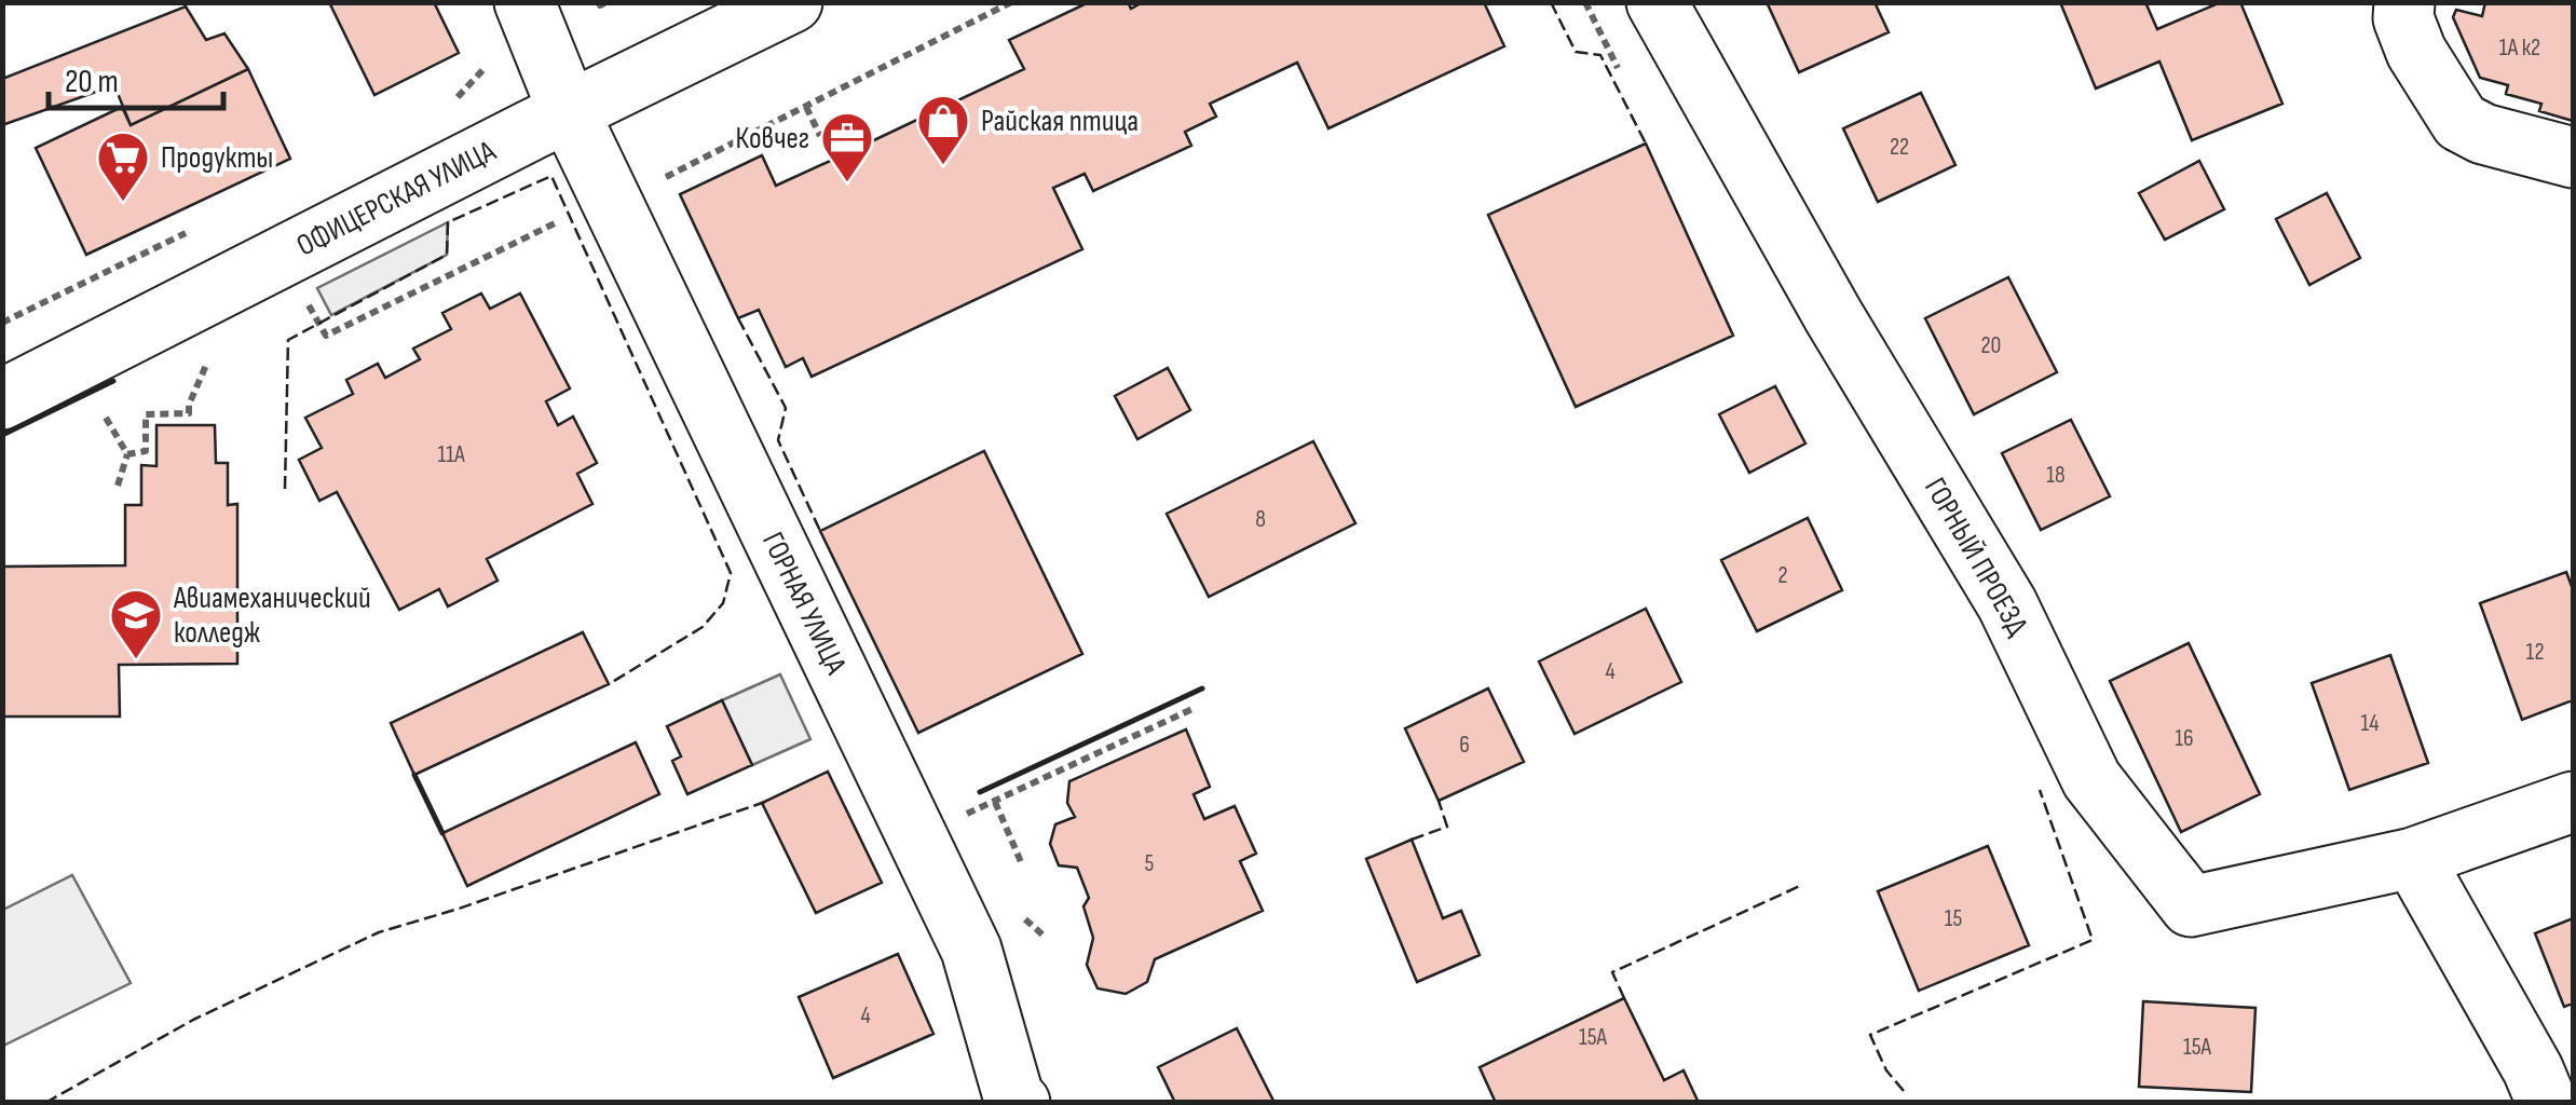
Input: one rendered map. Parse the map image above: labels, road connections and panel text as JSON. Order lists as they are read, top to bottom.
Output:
{
  "streets": {
    "street": ["ОФИЦЕРСКАЯ УЛИЦА", "ГОРНЫЙ ПРОЕЗД", "ГОРНАЯ УЛИЦА"]
  },
  "crossings": [
    ["ОФИЦЕРСКАЯ УЛИЦА", "ГОРНАЯ УЛИЦА"]
  ],
  "places": {
    "shop": ["Райская птица"],
    "office": ["Ковчег"],
    "supermarket": ["Продукты"],
    "school or university": ["Авиамеханический колледж"]
  },
  "house_numbers": [
    "1А к2",
    "22",
    "20",
    "11А",
    "18",
    "8",
    "2",
    "12",
    "4",
    "14",
    "16",
    "6",
    "5",
    "15",
    "4",
    "15А",
    "15А"
  ],
  "scale_bar": "20 m"
}
